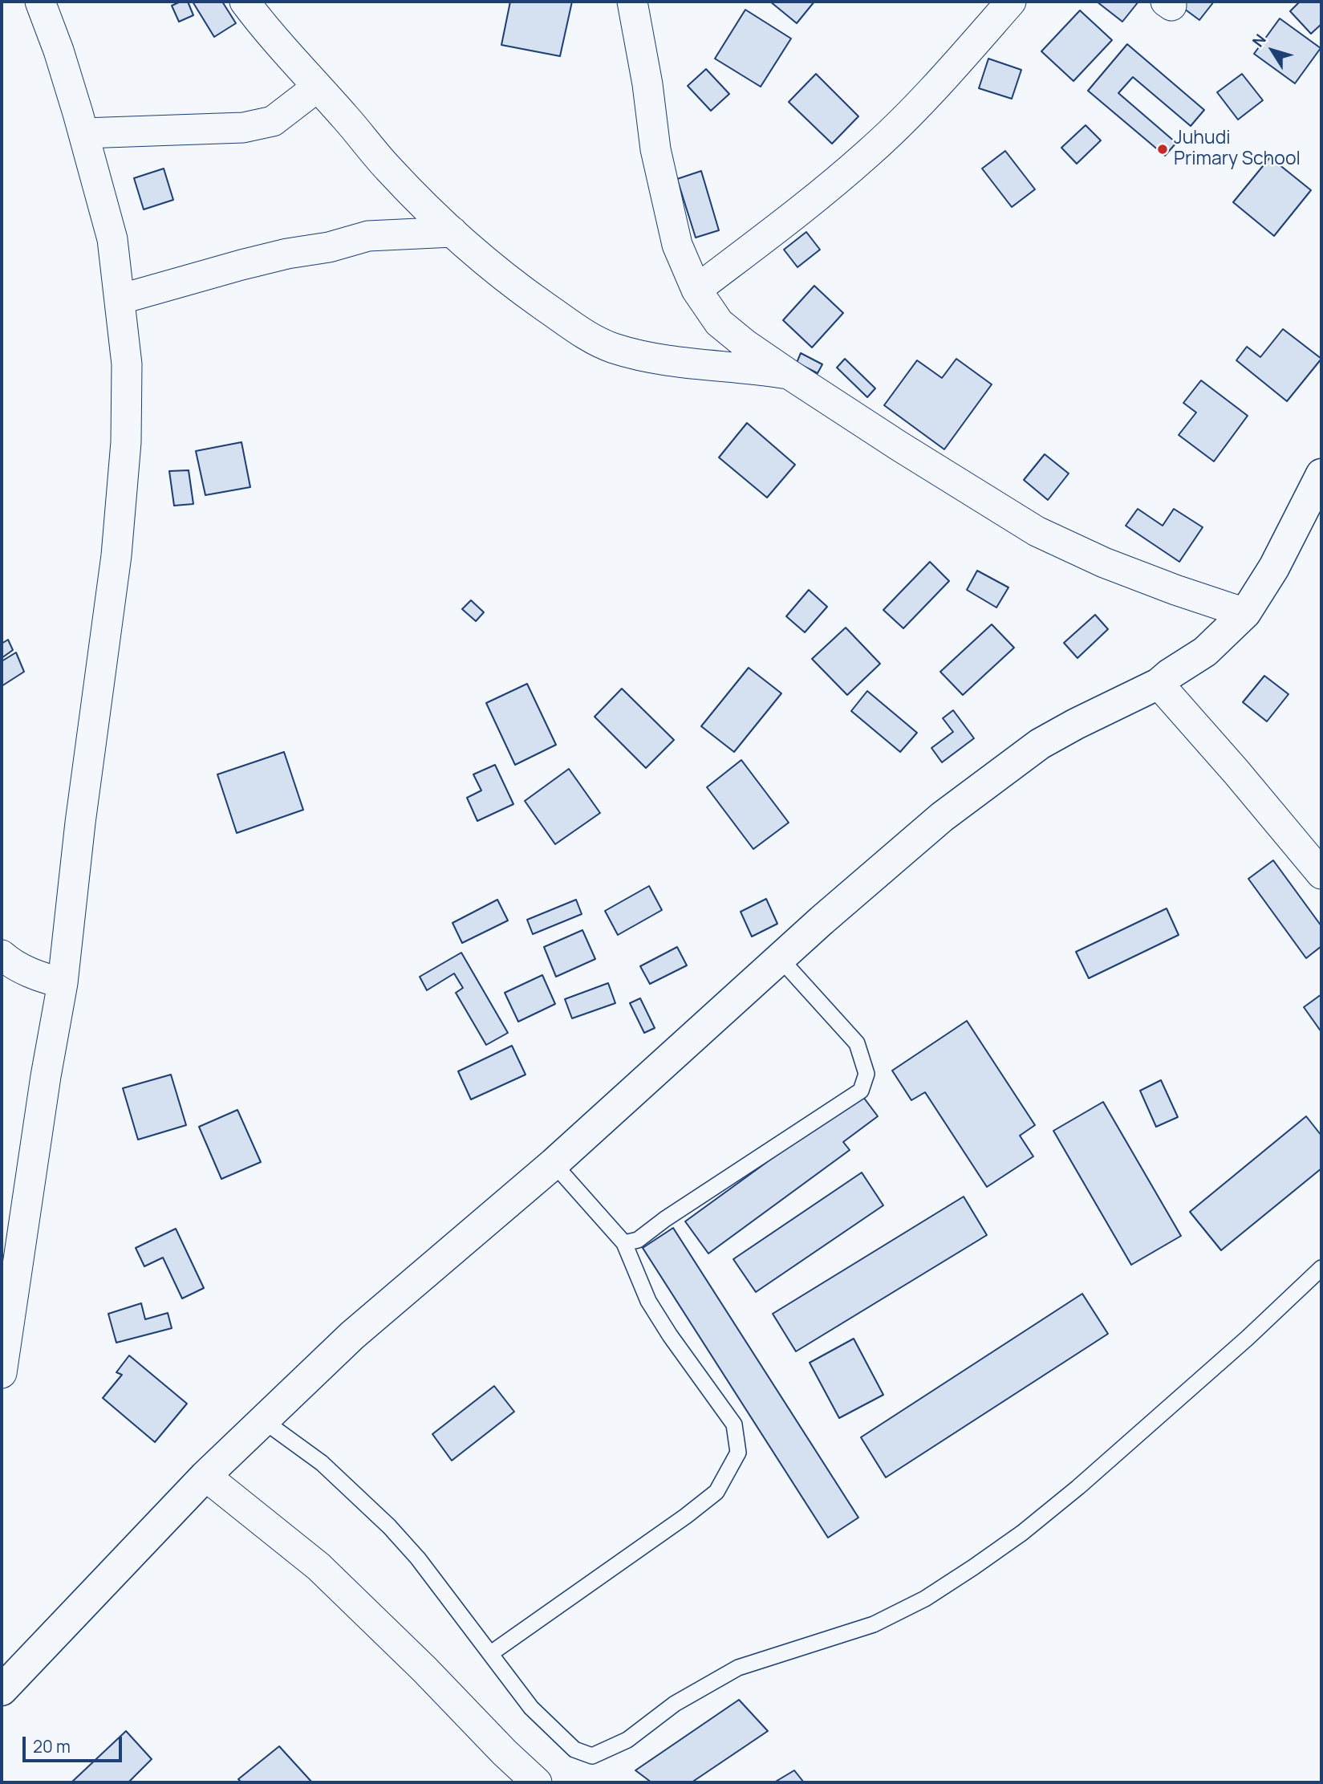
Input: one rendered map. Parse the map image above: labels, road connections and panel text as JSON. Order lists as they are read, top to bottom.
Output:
{
  "places": ["Juhudi Primary School"],
  "scale_bar": "20 m",
  "north": "top left"
}
